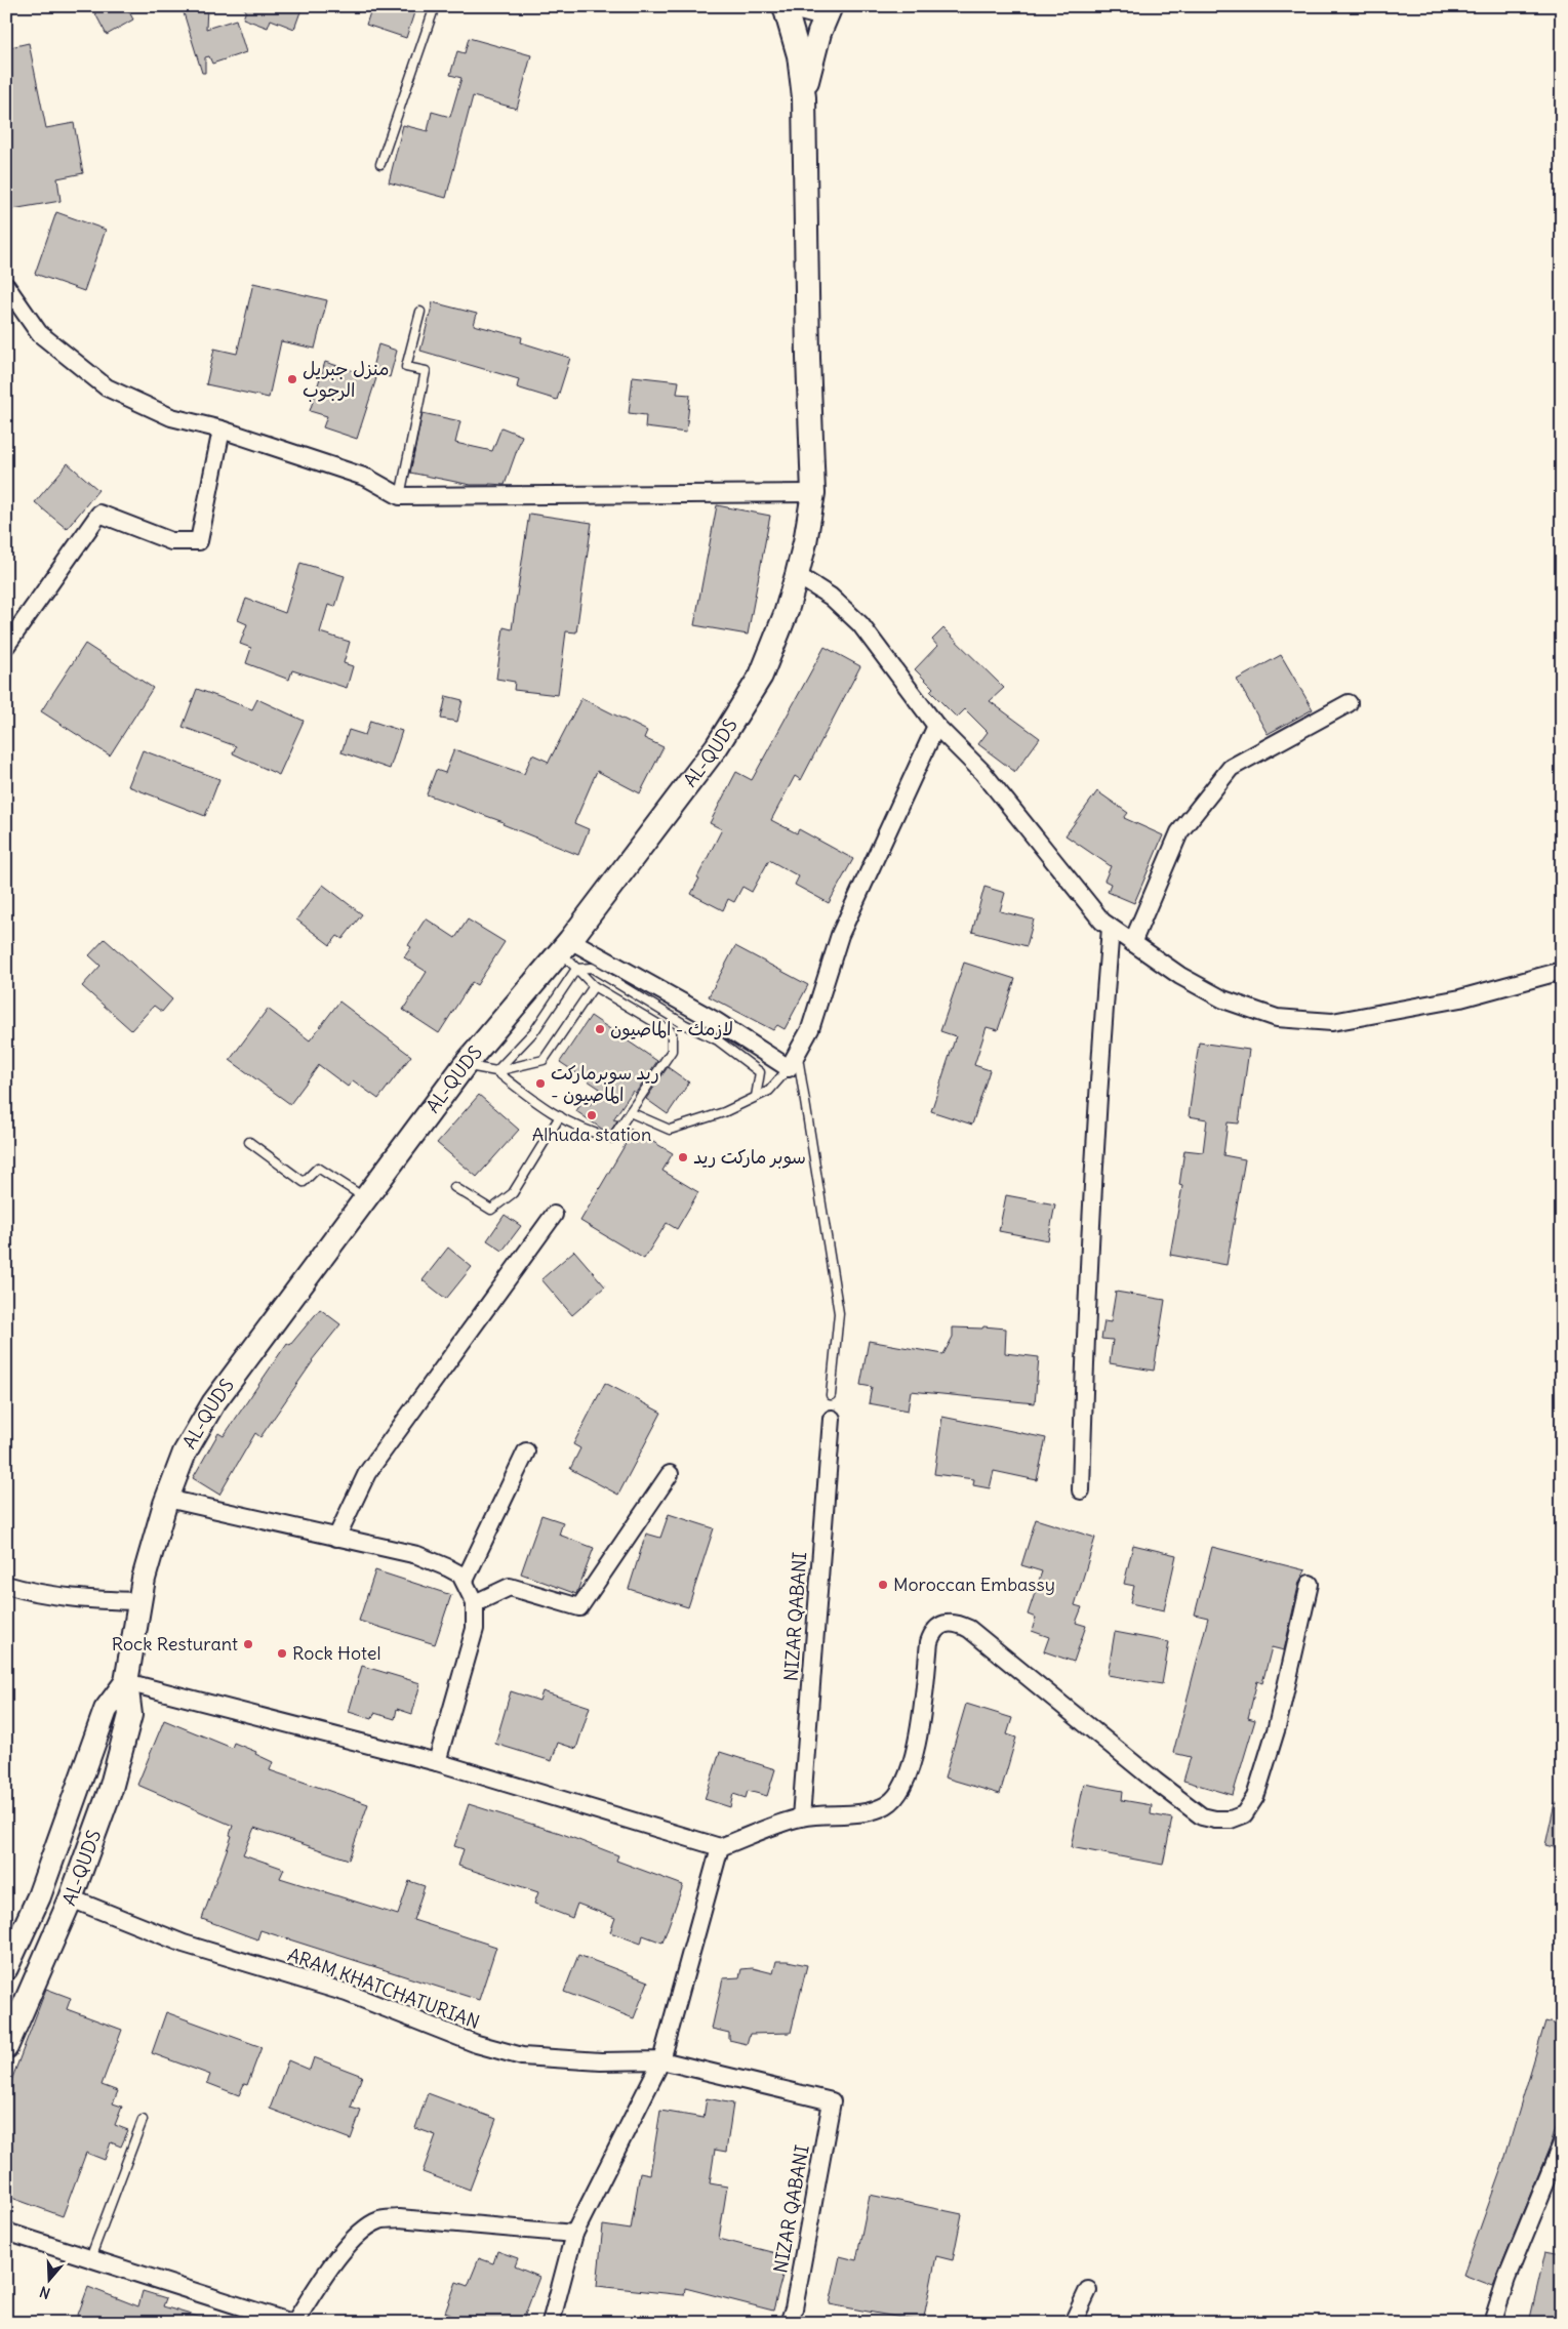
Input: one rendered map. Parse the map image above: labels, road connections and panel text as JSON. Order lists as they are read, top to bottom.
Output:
{
  "streets": {
    "street": ["AL-QUDS", "NIZAR QABANI", "ARAM KHATCHATURIAN"]
  },
  "crossings": [
    ["AL-QUDS", "ARAM KHATCHATURIAN"],
    ["NIZAR QABANI", "ARAM KHATCHATURIAN"]
  ],
  "places": [
    "منزل جبريل الرجوب",
    "لازمك - الماصيون",
    "ريد سوبرماركت - الماصيون",
    "Alhuda station",
    "سوبر ماركت ريد",
    "Moroccan Embassy",
    "Rock Resturant",
    "Rock Hotel"
  ],
  "north": "bottom"
}
